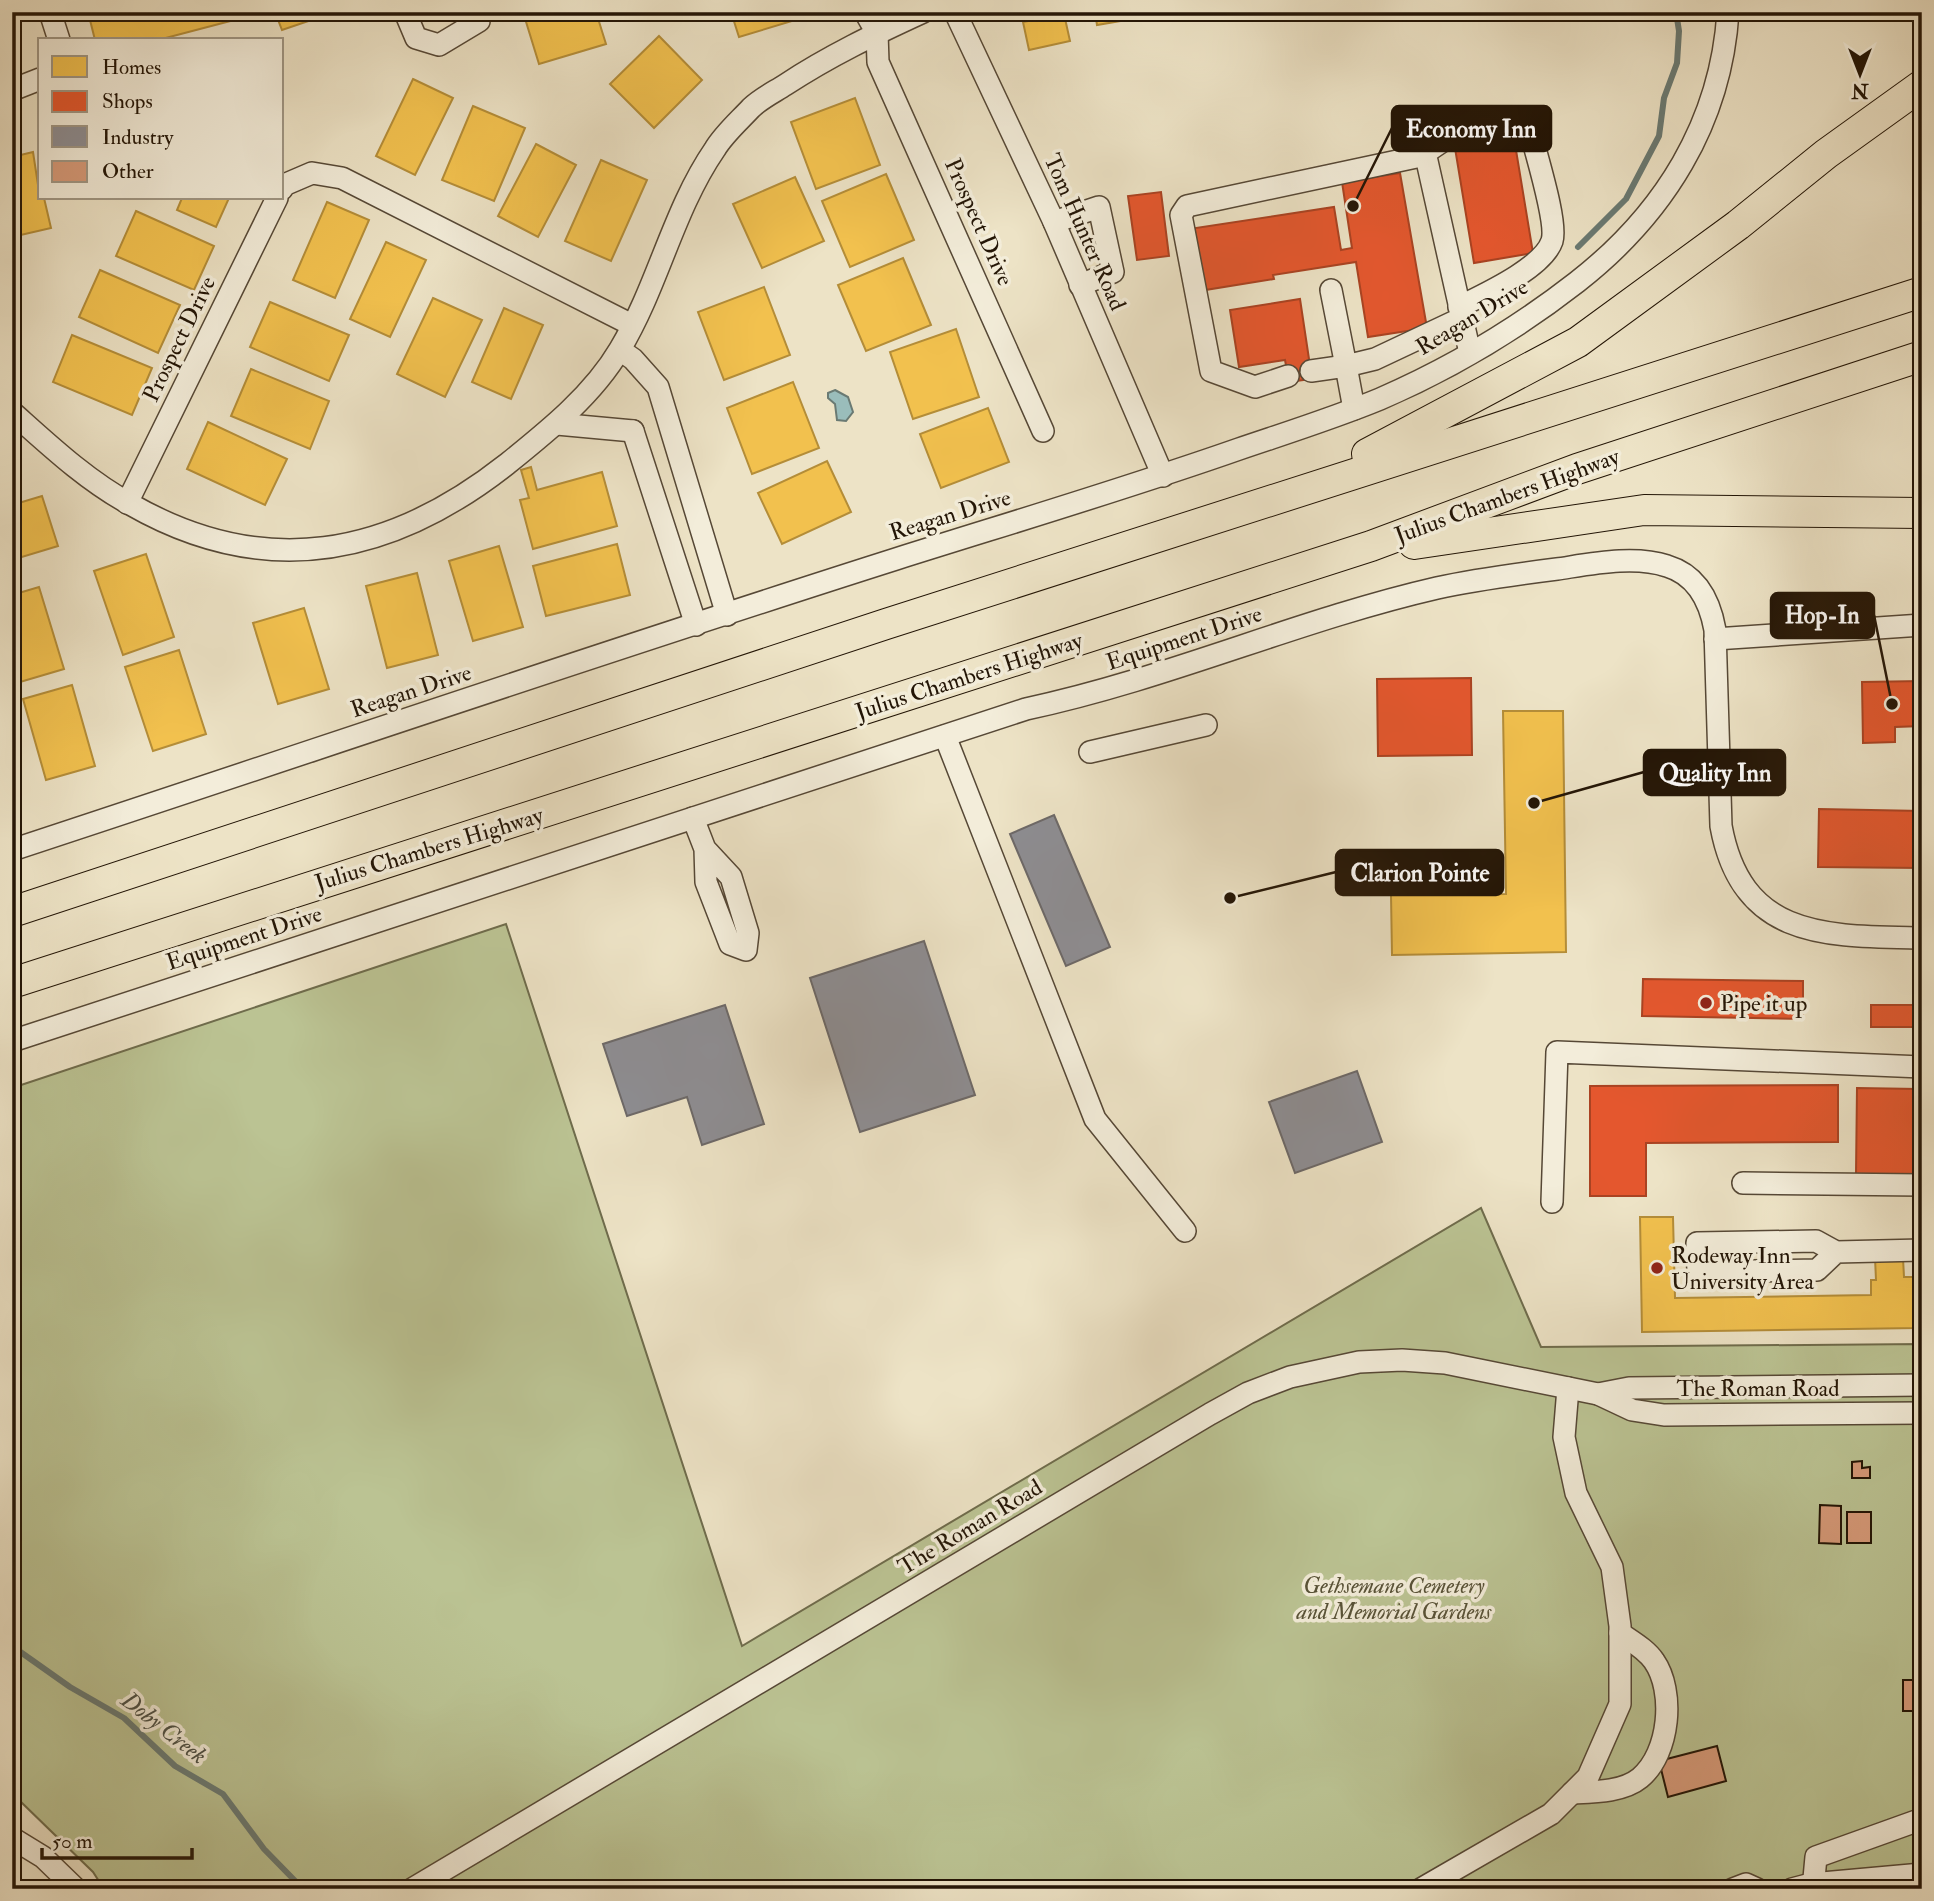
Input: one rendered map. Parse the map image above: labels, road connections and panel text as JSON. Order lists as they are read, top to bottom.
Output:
{
  "streets": {
    "highway": ["Julius Chambers Highway"],
    "street": [
      "Prospect Drive",
      "Tom Hunter Road",
      "Reagan Drive",
      "Equipment Drive",
      "The Roman Road"
    ]
  },
  "crossings": [
    ["Tom Hunter Road", "Reagan Drive"]
  ],
  "water": ["Doby Creek"],
  "parks": ["Gethsemane Cemetery and Memorial Gardens"],
  "places": [
    "Economy Inn",
    "Hop-In",
    "Quality Inn",
    "Clarion Pointe",
    "Pipe it up",
    "Rodeway Inn University Area"
  ],
  "legend": [
    "Homes",
    "Shops",
    "Industry",
    "Other"
  ],
  "scale_bar": "50 m",
  "north": "bottom"
}
